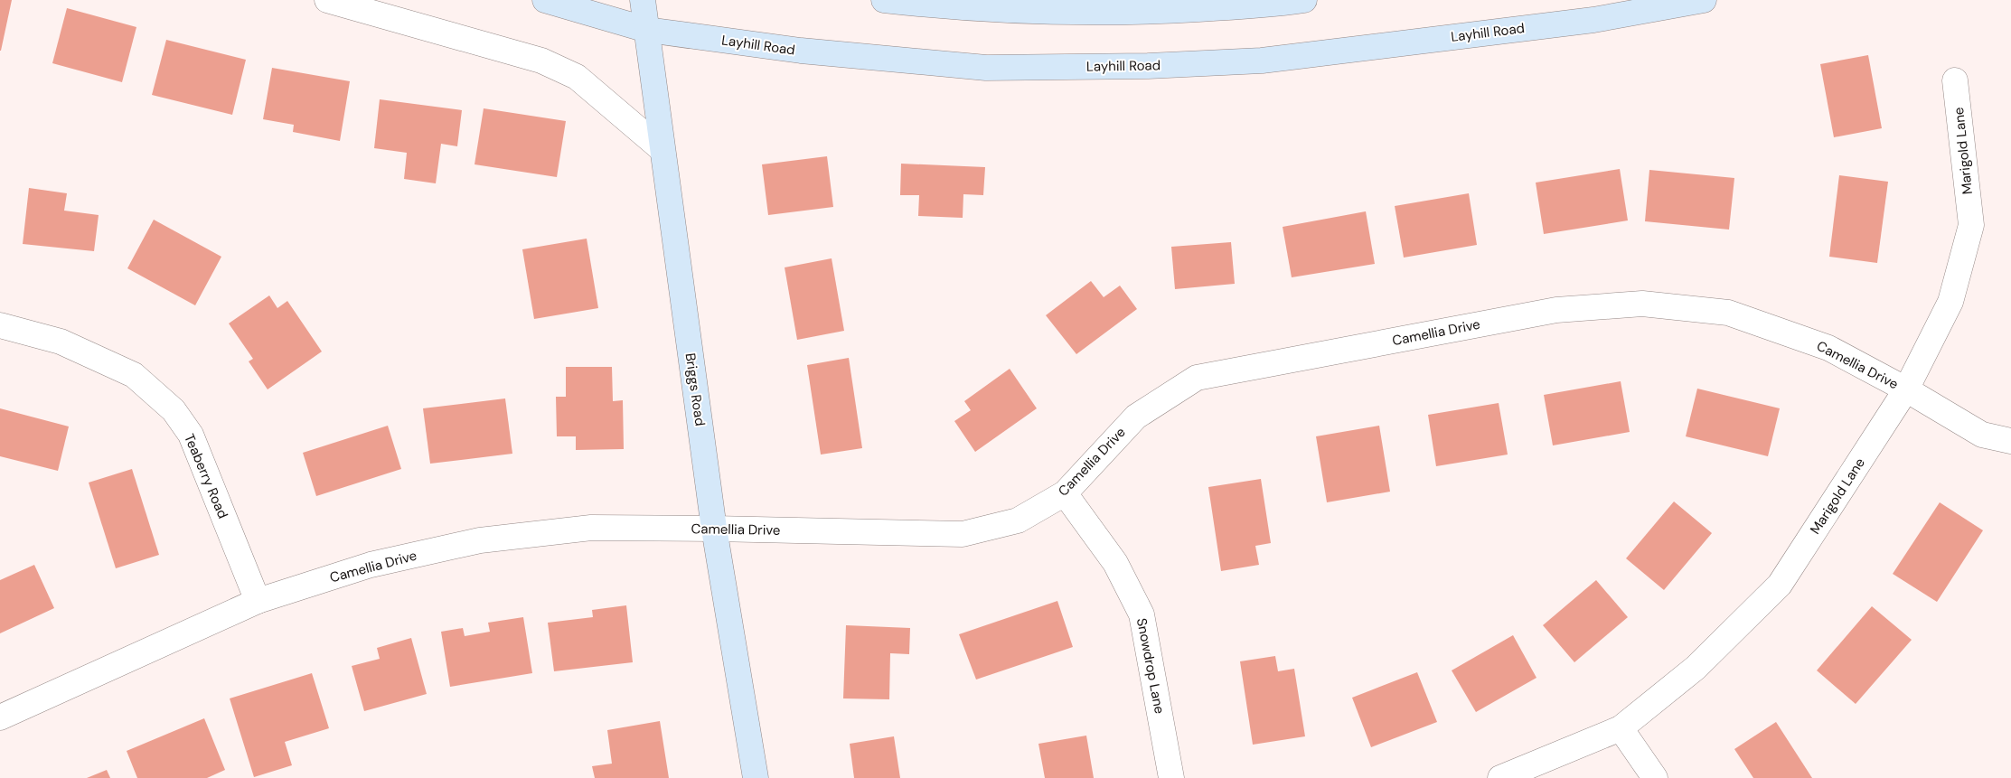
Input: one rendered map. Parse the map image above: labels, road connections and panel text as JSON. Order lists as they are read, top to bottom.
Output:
{
  "streets": {
    "main road": ["Layhill Road", "Briggs Road"],
    "street": [
      "Marigold Lane",
      "Camellia Drive",
      "Teaberry Road",
      "Snowdrop Lane"
    ]
  },
  "crossings": [
    ["Layhill Road", "Briggs Road"],
    ["Marigold Lane", "Camellia Drive"],
    ["Camellia Drive", "Briggs Road"],
    ["Camellia Drive", "Teaberry Road"],
    ["Camellia Drive", "Snowdrop Lane"]
  ]
}
